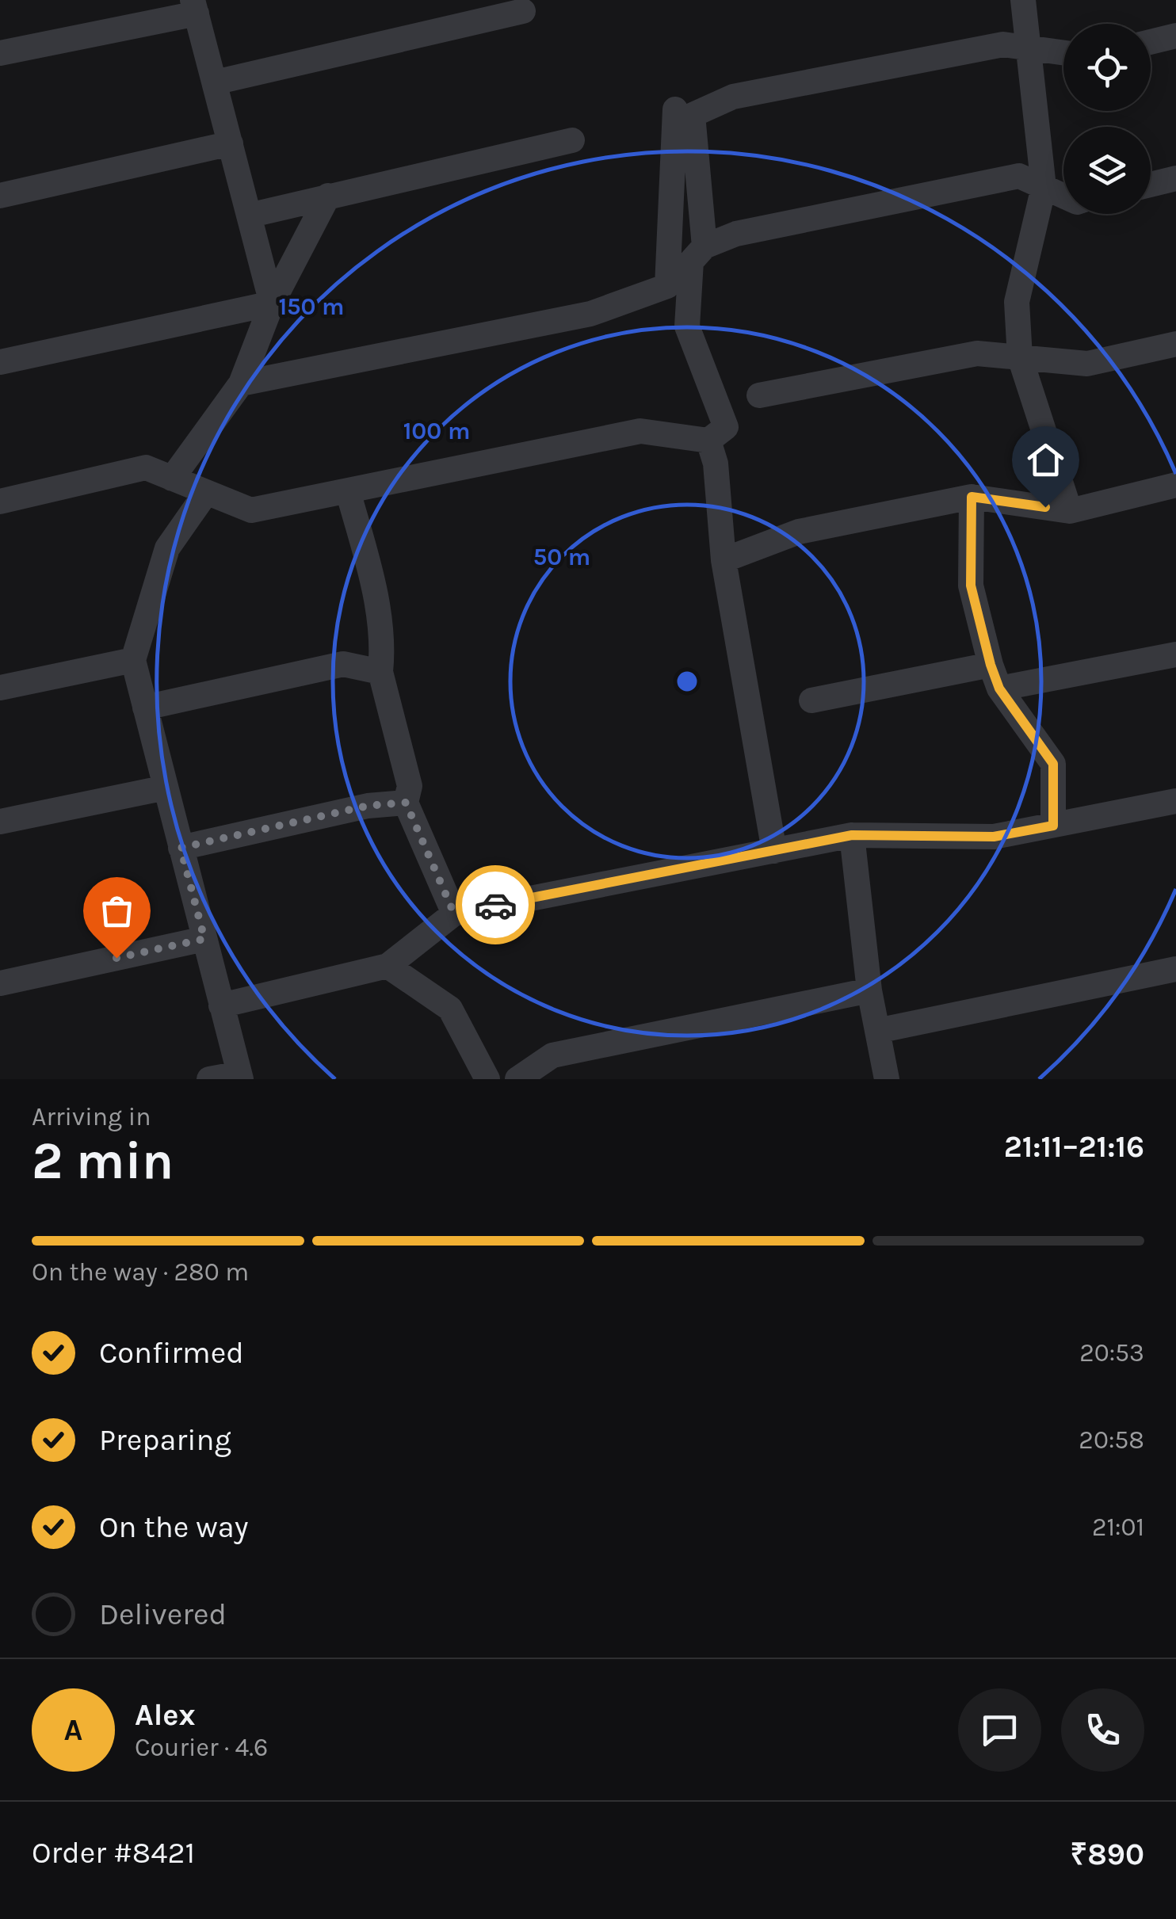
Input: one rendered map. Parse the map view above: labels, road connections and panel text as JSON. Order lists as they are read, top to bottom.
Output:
{
  "page": {
    "heading": ["2 min", "Arriving in", "21:11–21:16"],
    "panel": [
      "Alex",
      "Courier · 4.6",
      "Order #8421",
      "₹890"
    ],
    "bar": "On the way · 280 m",
    "list": [
      ["Confirmed", "20:53"],
      ["Preparing", "20:58"],
      ["On the way", "21:01"],
      "Delivered"
    ],
    "round": "A"
  },
  "rings": ["150 m", "100 m", "50 m"]
}
